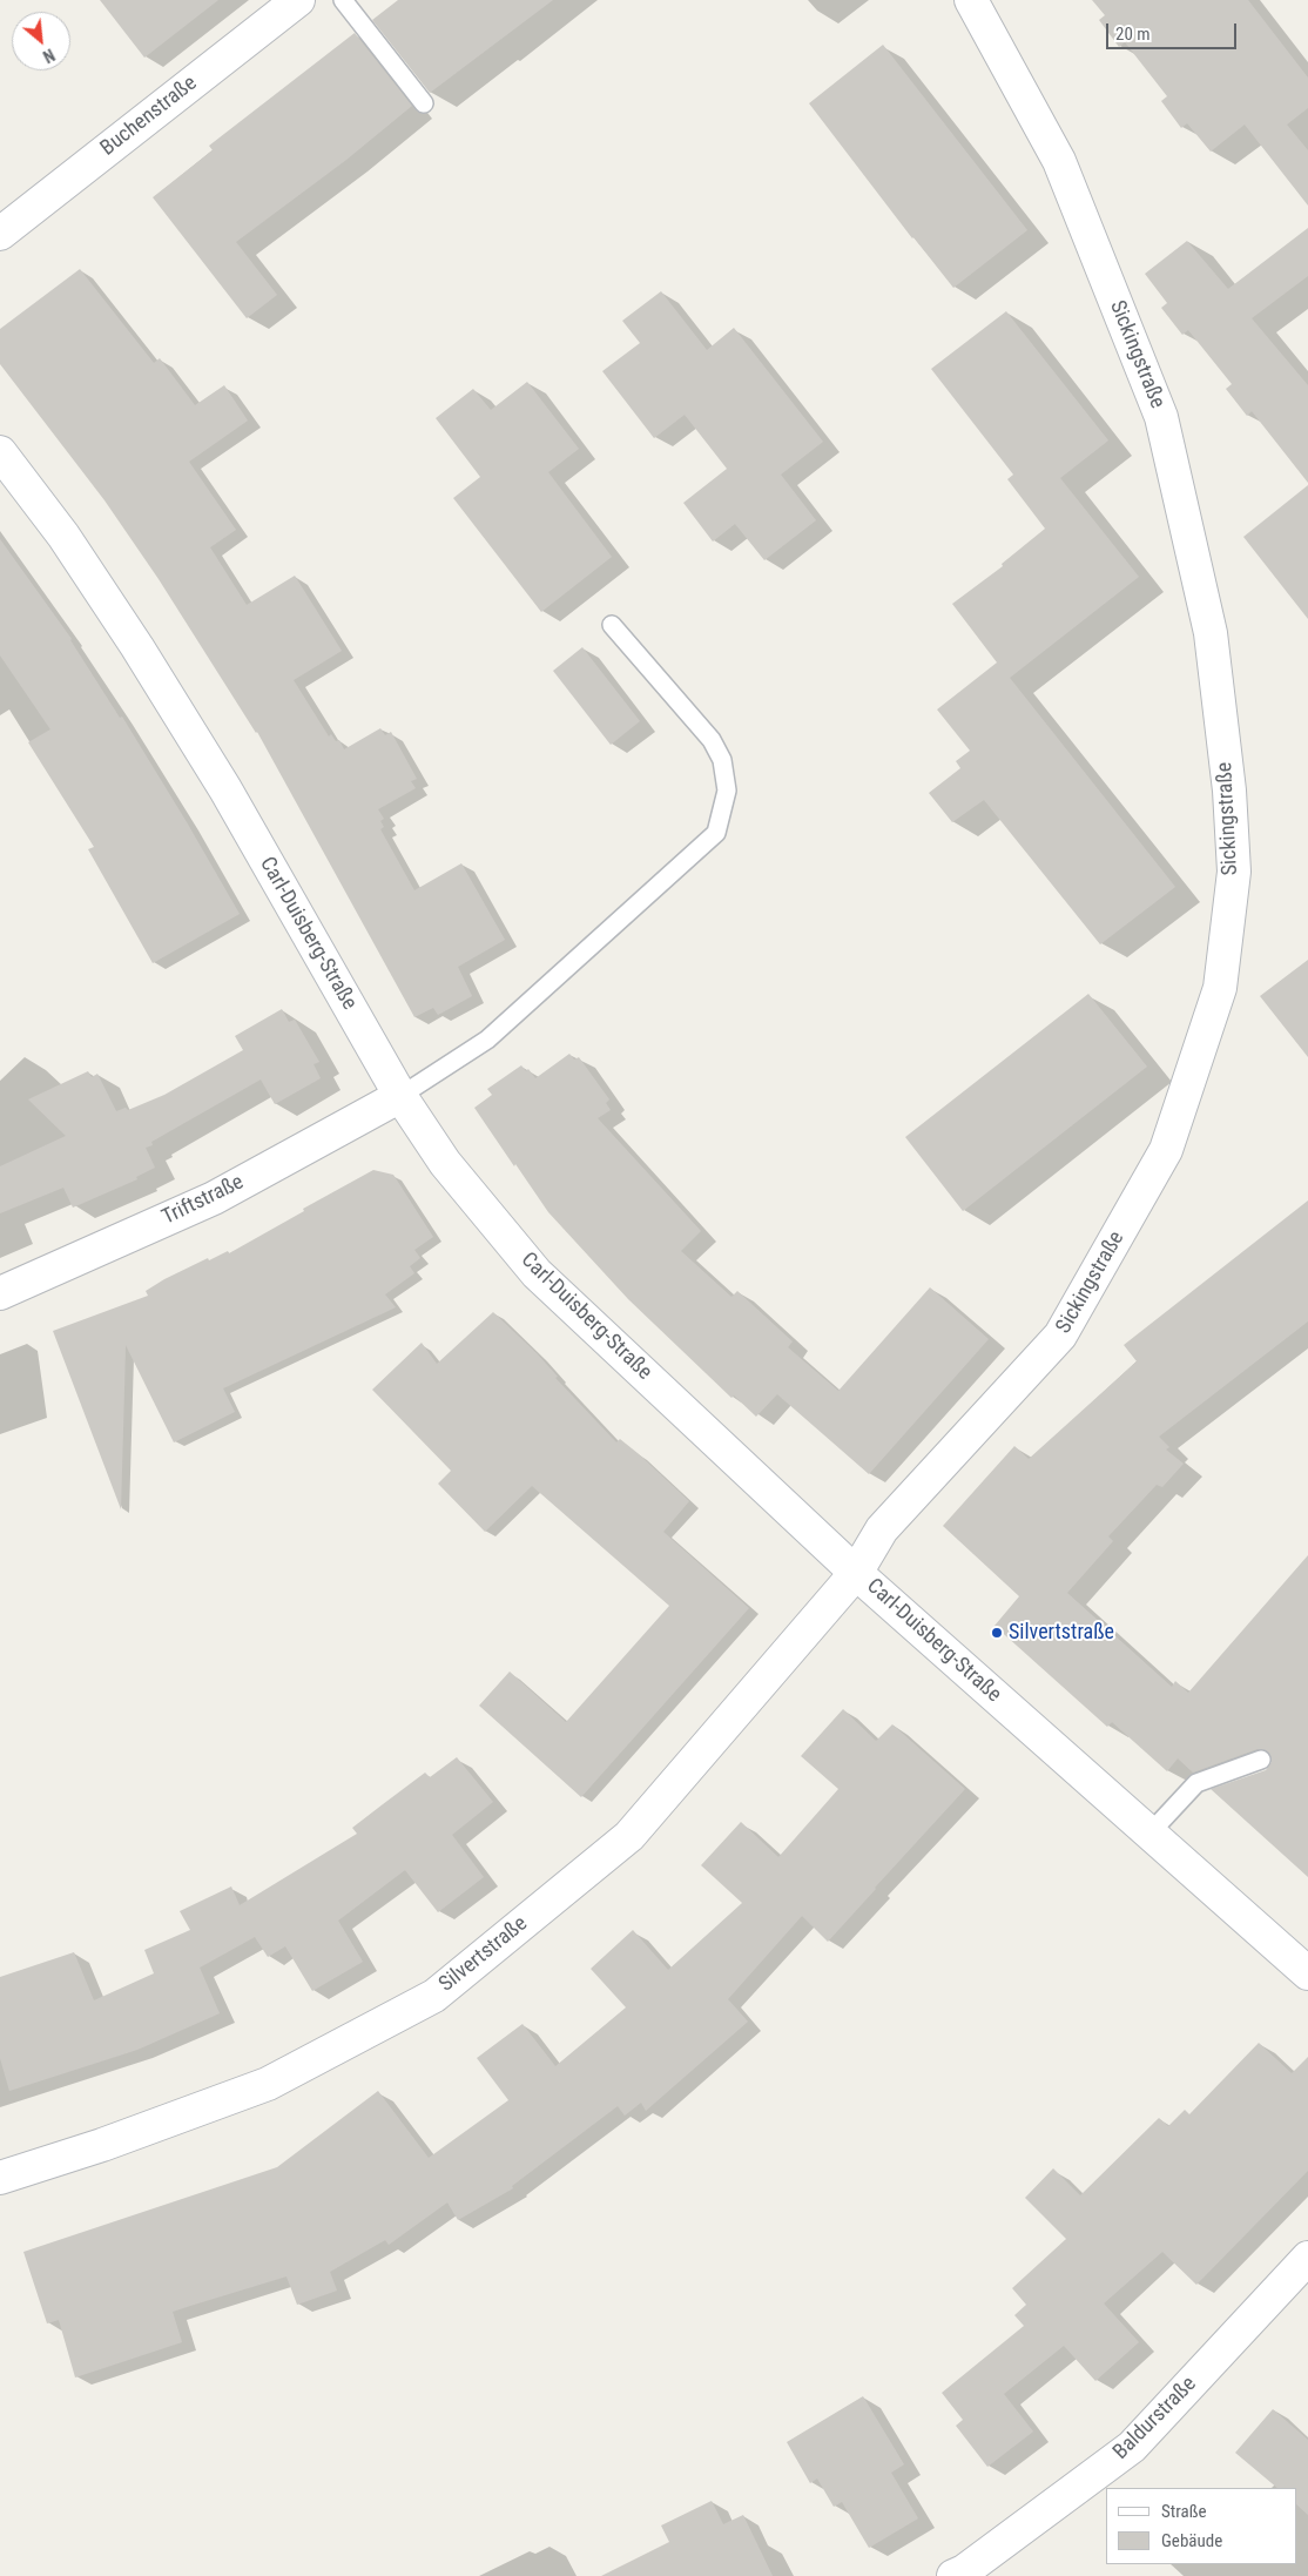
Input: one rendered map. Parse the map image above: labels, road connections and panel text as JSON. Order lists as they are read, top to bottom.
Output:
{
  "streets": {
    "street": [
      "Buchenstraße",
      "Sickingstraße",
      "Carl-Duisberg-Straße",
      "Triftstraße",
      "Silvertstraße",
      "Baldurstraße"
    ]
  },
  "crossings": [
    ["Sickingstraße", "Carl-Duisberg-Straße"],
    ["Sickingstraße", "Silvertstraße"],
    ["Carl-Duisberg-Straße", "Triftstraße"],
    ["Carl-Duisberg-Straße", "Silvertstraße"]
  ],
  "places": ["Silvertstraße"],
  "legend": ["Straße", "Gebäude"],
  "scale_bar": "20 m",
  "north": "bottom right"
}
